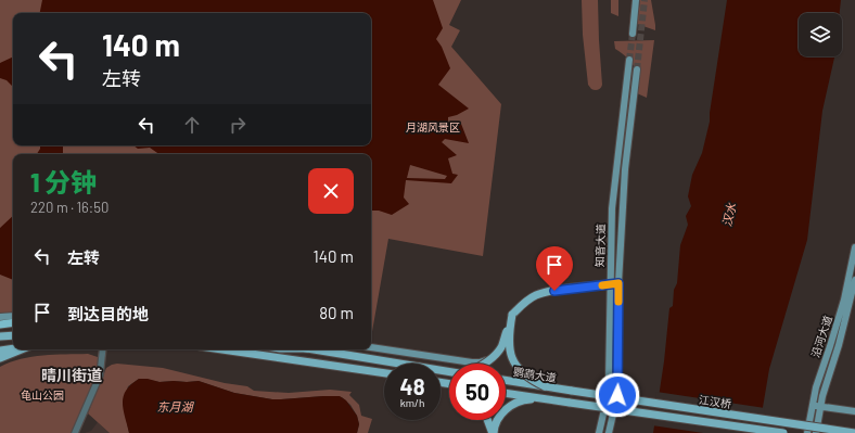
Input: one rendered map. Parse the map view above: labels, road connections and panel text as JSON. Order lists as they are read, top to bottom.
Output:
{
  "streets": {
    "main road": [
      "知音大道",
      "沿河大道",
      "鹦鹉大道",
      "江汉桥"
    ]
  },
  "crossings": [
    ["鹦鹉大道", "江汉桥"]
  ],
  "districts": ["晴川街道"],
  "water": ["汉水", "东月湖"],
  "parks": ["月湖风景区", "龟山公园"],
  "page": {
    "turn": ["140 m", "左转"],
    "heading": ["1 分钟", "220 m · 16:50"],
    "list": [
      {
        "name": "左转",
        "value": "140 m"
      },
      {
        "name": "到达目的地",
        "value": "80 m"
      }
    ],
    "speed": "48 km/h",
    "limit": "50"
  }
}
